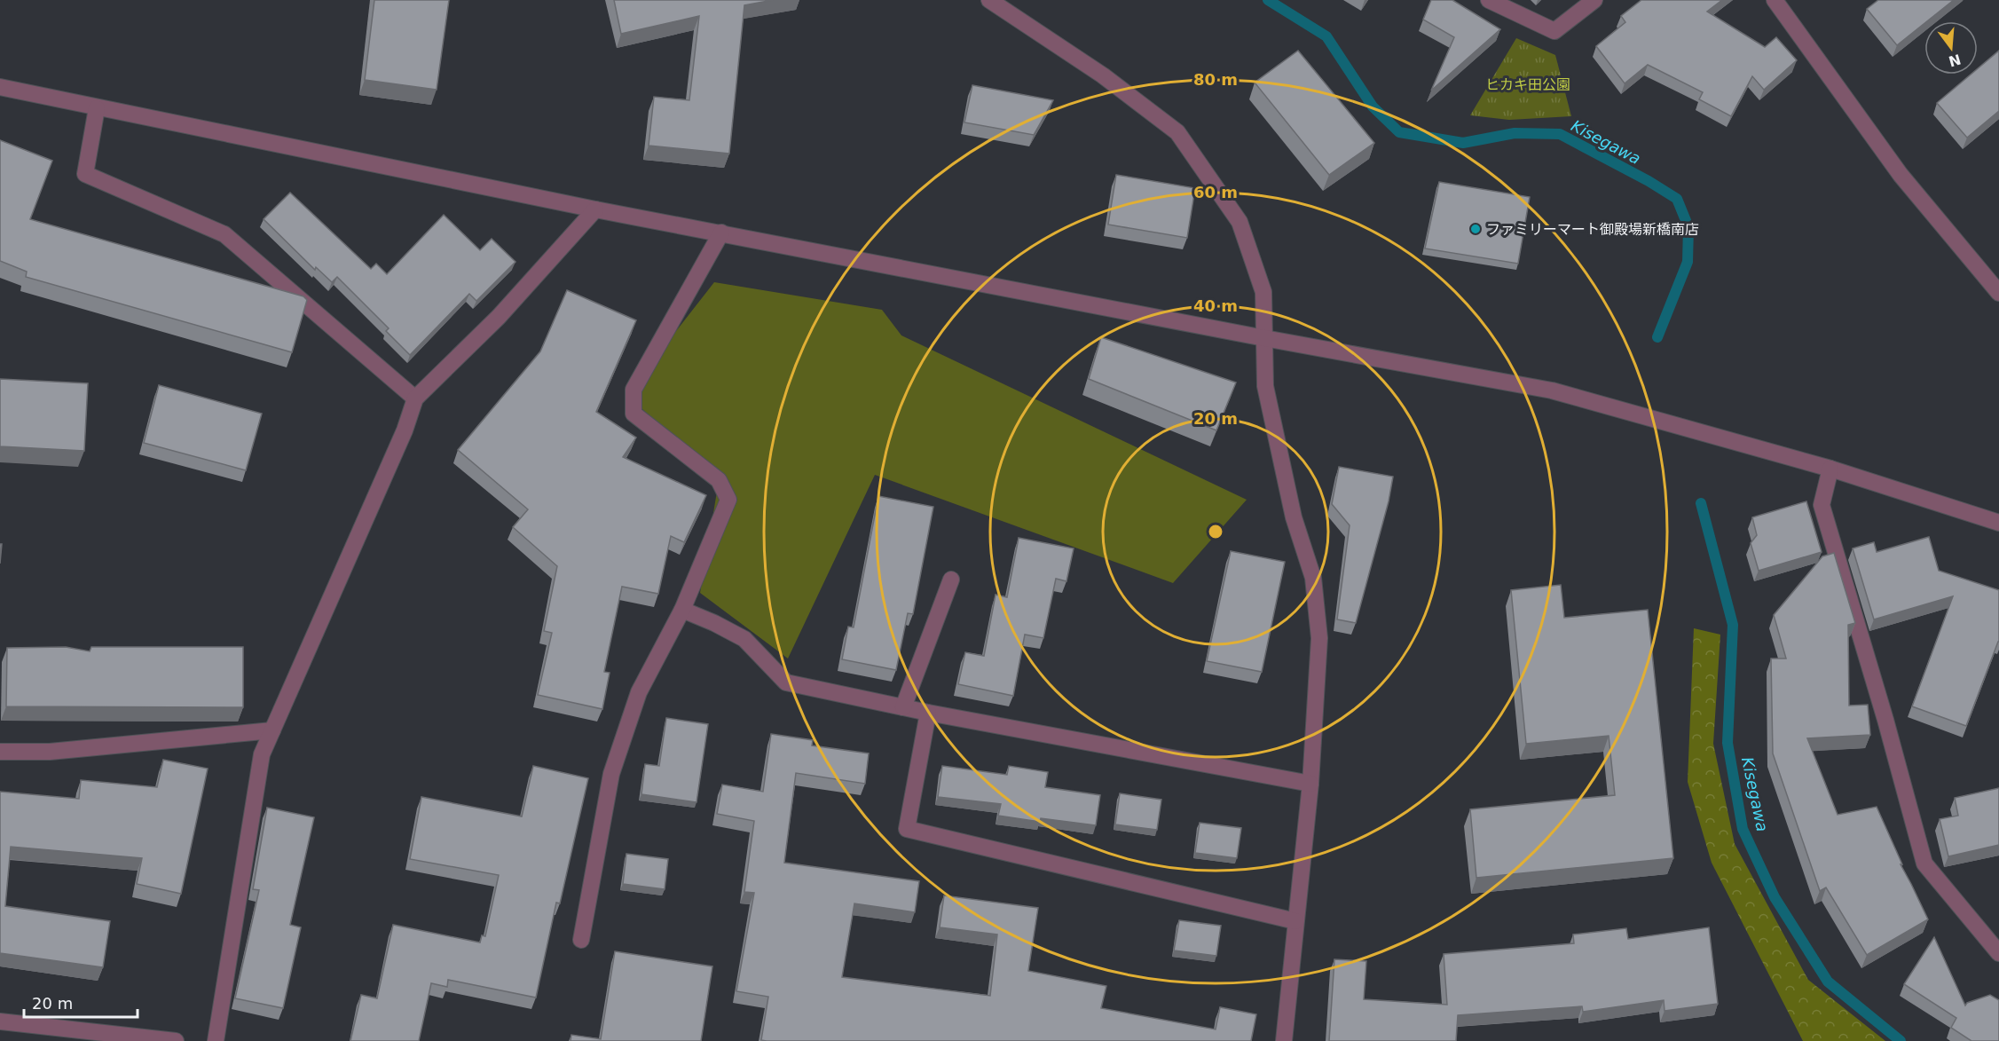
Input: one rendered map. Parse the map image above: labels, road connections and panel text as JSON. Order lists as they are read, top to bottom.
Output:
{
  "water": ["Kisegawa"],
  "parks": ["ヒカキ田公園"],
  "places": ["ファミリーマート御殿場新橋南店"],
  "scale_bar": "20 m",
  "north": "bottom",
  "rings": [
    "80 m",
    "60 m",
    "40 m",
    "20 m"
  ]
}
